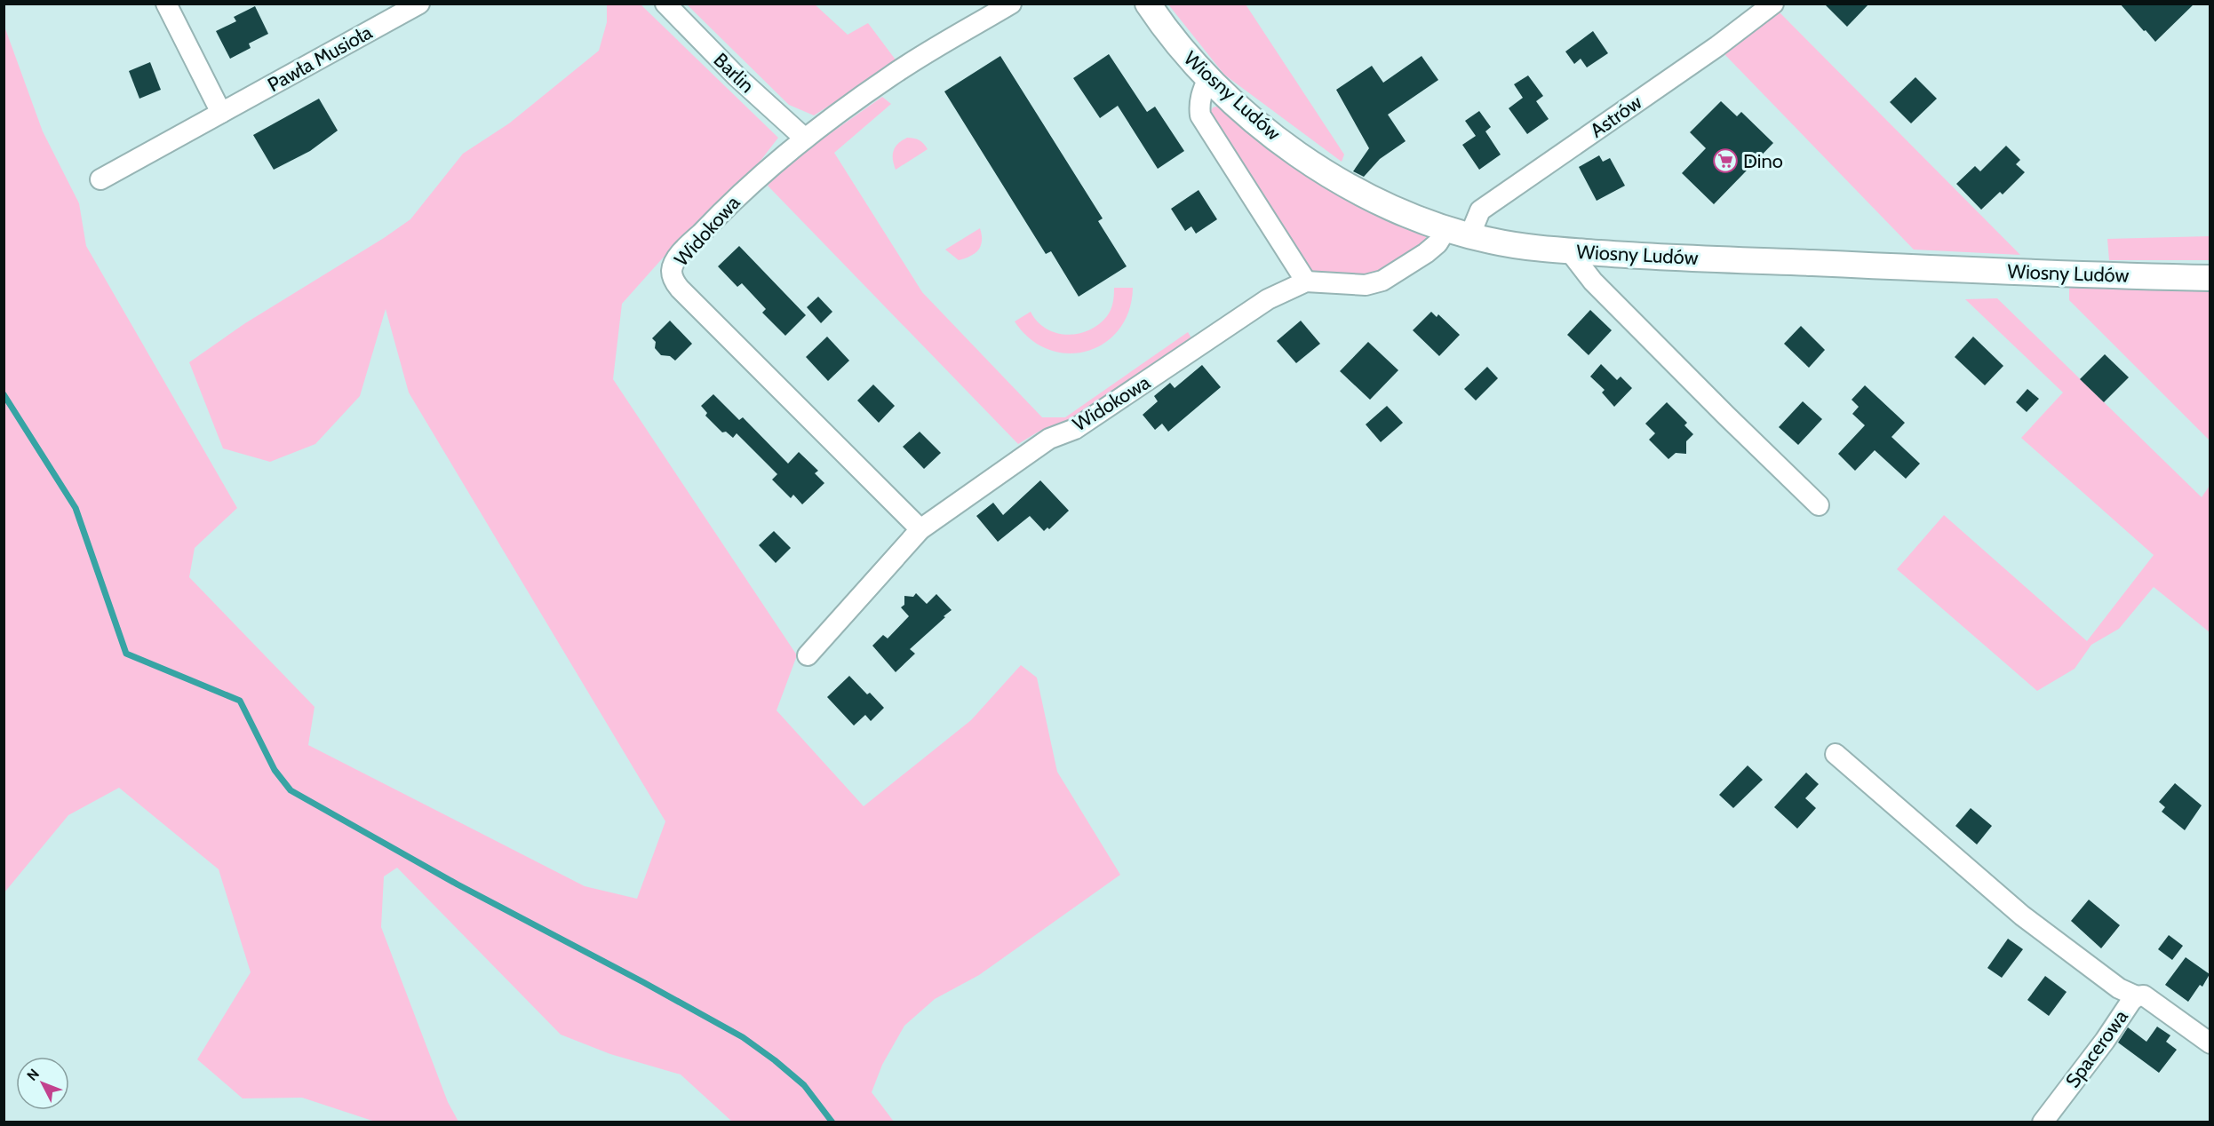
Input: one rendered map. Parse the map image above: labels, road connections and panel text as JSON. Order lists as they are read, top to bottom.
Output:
{
  "streets": {
    "street": [
      "Pawła Musioła",
      "Barlin",
      "Wiosny Ludów",
      "Astrów",
      "Widokowa",
      "Spacerowa"
    ]
  },
  "crossings": [
    ["Barlin", "Widokowa"],
    ["Wiosny Ludów", "Astrów"],
    ["Wiosny Ludów", "Widokowa"],
    ["Astrów", "Widokowa"]
  ],
  "places": {
    "supermarket": ["Dino"]
  },
  "north": "top left"
}
